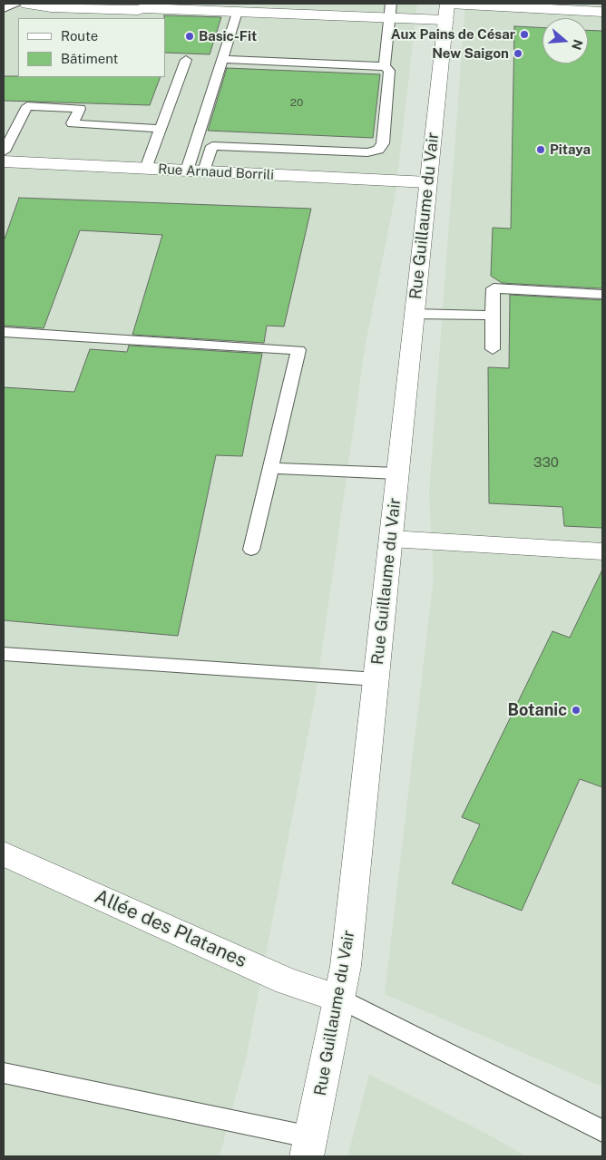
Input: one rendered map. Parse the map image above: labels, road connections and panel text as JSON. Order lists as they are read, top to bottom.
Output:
{
  "streets": {
    "street": ["Rue Arnaud Borrili", "Rue Guillaume du Vair", "Allée des Platanes"]
  },
  "crossings": [
    ["Rue Arnaud Borrili", "Rue Guillaume du Vair"],
    ["Rue Guillaume du Vair", "Allée des Platanes"]
  ],
  "places": [
    "Aux Pains de César",
    "Basic-Fit",
    "New Saigon",
    "Pitaya",
    "Botanic"
  ],
  "house_numbers": ["20", "330"],
  "legend": ["Route", "Bâtiment"],
  "north": "right"
}
